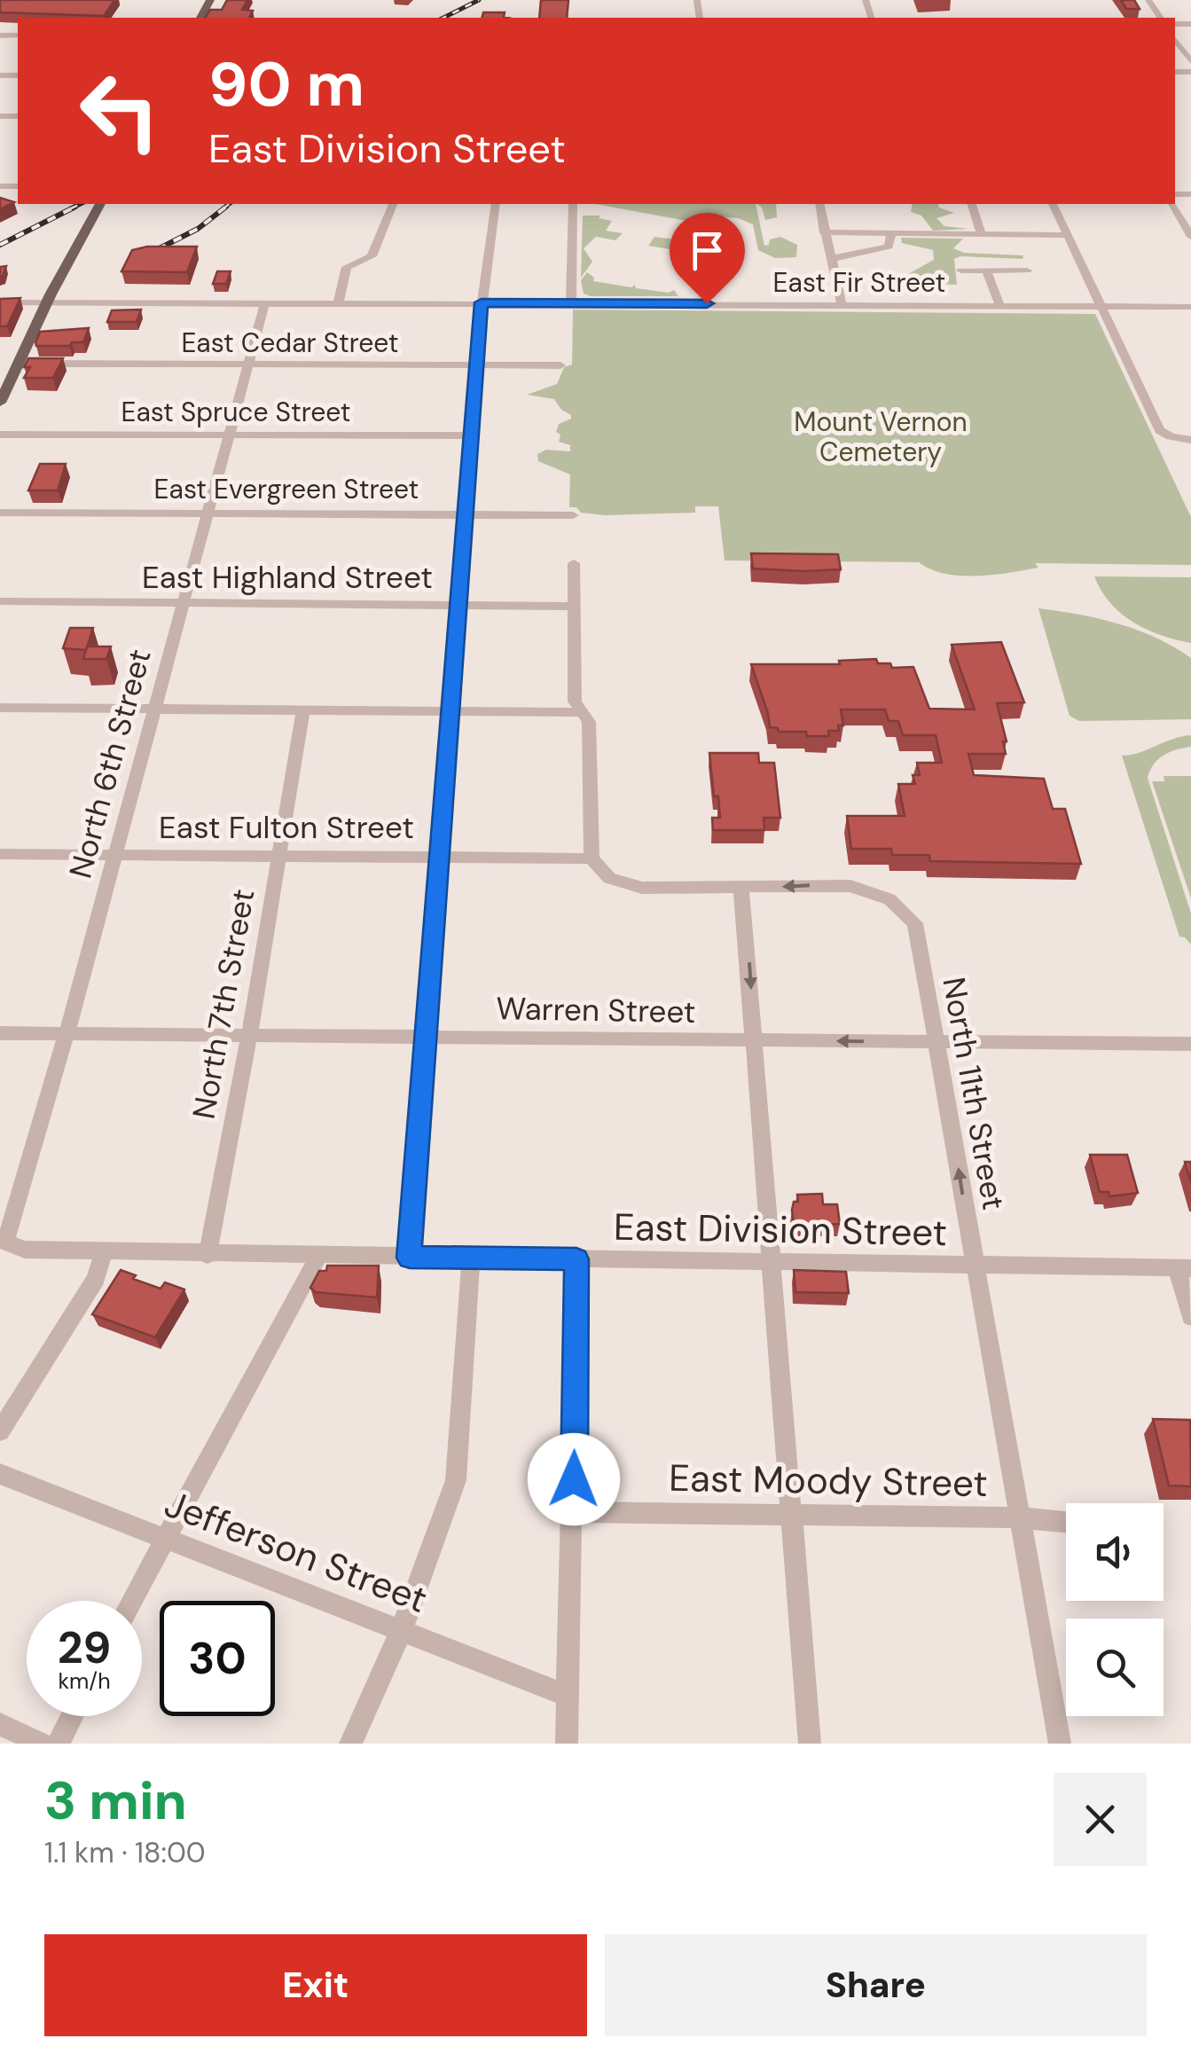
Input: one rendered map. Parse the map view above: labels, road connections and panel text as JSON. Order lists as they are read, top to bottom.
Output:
{
  "streets": {
    "street": [
      "East Fir Street",
      "East Cedar Street",
      "East Spruce Street",
      "East Evergreen Street",
      "East Highland Street",
      "North 6th Street",
      "East Fulton Street",
      "North 7th Street",
      "Warren Street",
      "North 11th Street",
      "East Division Street",
      "East Moody Street",
      "Jefferson Street"
    ]
  },
  "crossings": [
    ["East Fir Street", "North 6th Street"],
    ["East Cedar Street", "North 6th Street"],
    ["East Spruce Street", "North 6th Street"],
    ["East Evergreen Street", "North 6th Street"],
    ["East Highland Street", "North 6th Street"],
    ["North 6th Street", "East Fulton Street"],
    ["North 6th Street", "Warren Street"],
    ["North 6th Street", "East Division Street"],
    ["East Fulton Street", "North 7th Street"],
    ["North 7th Street", "Warren Street"],
    ["North 7th Street", "East Division Street"],
    ["Warren Street", "North 11th Street"],
    ["North 11th Street", "East Division Street"],
    ["North 11th Street", "East Moody Street"]
  ],
  "one_way": ["North 11th Street"],
  "parks": ["Mount Vernon Cemetery"],
  "page": {
    "turn": ["90 m", "East Division Street"],
    "speed": "29 km/h",
    "limit": "30",
    "heading": ["3 min", "1.1 km · 18:00"],
    "buttons": ["Exit", "Share"]
  }
}
